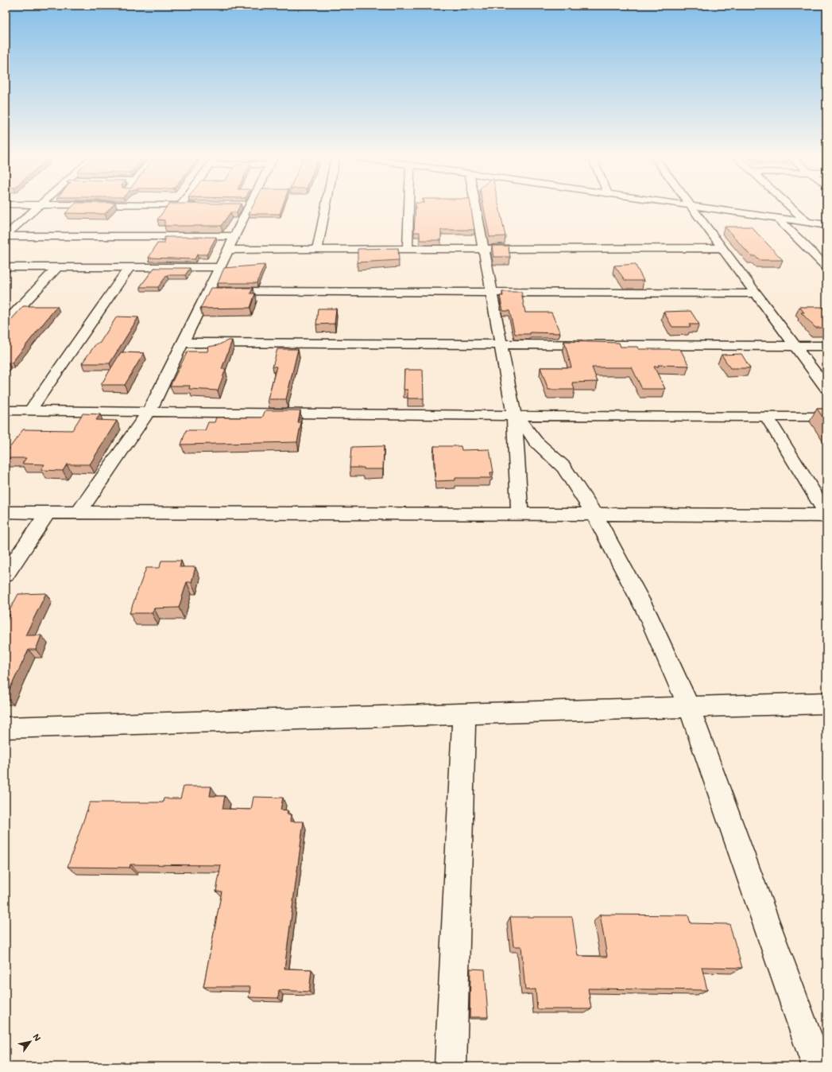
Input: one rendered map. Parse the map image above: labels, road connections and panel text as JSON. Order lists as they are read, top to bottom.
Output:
{
  "north": "top right"
}
